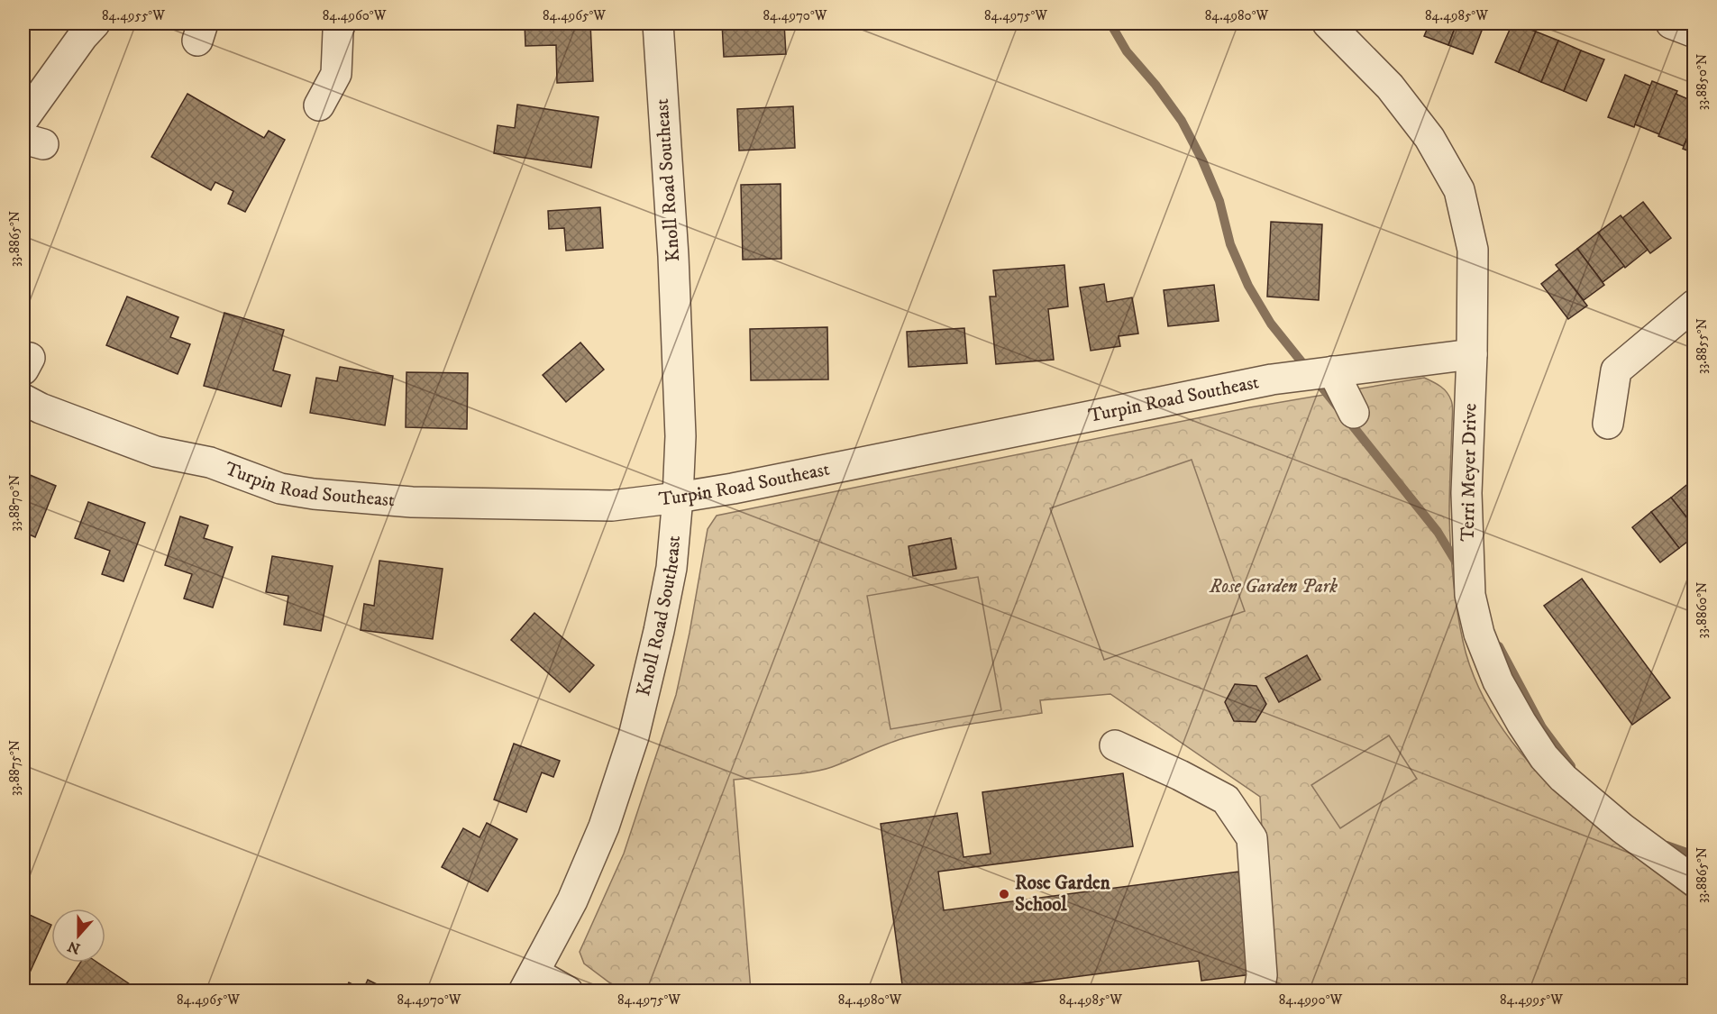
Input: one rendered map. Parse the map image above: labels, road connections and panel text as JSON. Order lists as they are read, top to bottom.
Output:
{
  "streets": {
    "street": ["Knoll Road Southeast", "Turpin Road Southeast", "Terri Meyer Drive"]
  },
  "crossings": [
    ["Knoll Road Southeast", "Turpin Road Southeast"],
    ["Turpin Road Southeast", "Terri Meyer Drive"]
  ],
  "parks": ["Rose Garden Park"],
  "places": ["Rose Garden School"],
  "north": "bottom",
  "coordinates": [
    "84.4955°W",
    "84.4960°W",
    "84.4965°W",
    "84.4970°W",
    "84.4975°W",
    "84.4980°W",
    "84.4985°W",
    "33.8850°N",
    "33.8865°N",
    "33.8855°N",
    "33.8870°N",
    "33.8860°N",
    "33.8875°N",
    "84.4990°W",
    "84.4995°W"
  ]
}
